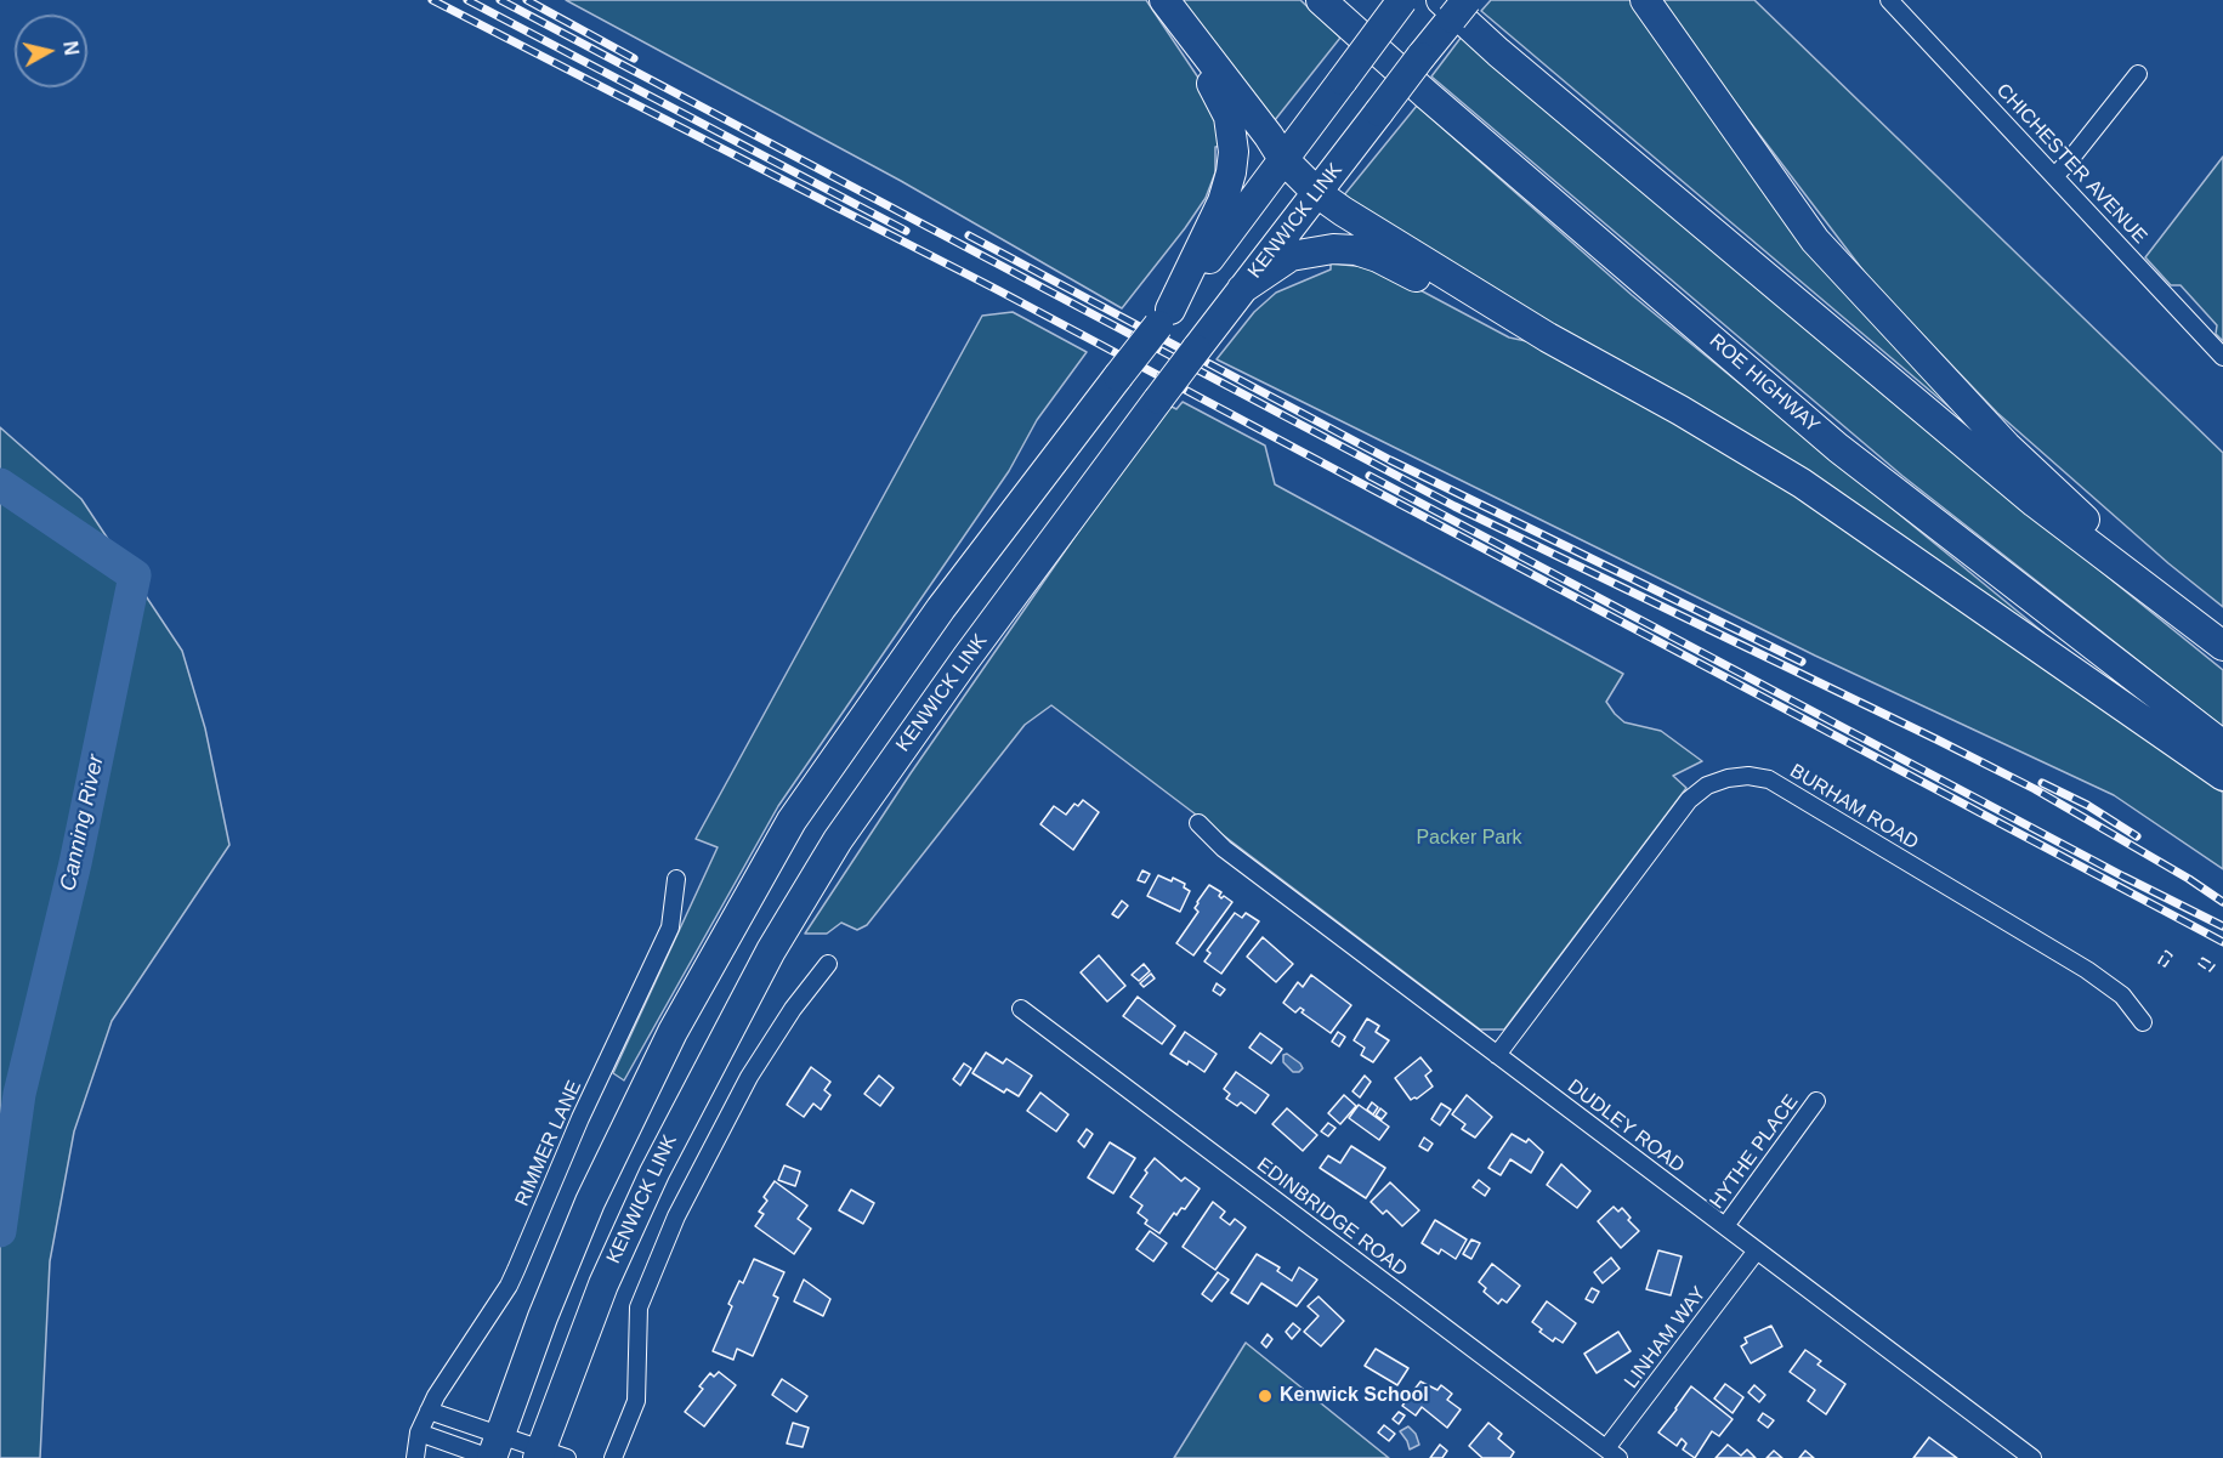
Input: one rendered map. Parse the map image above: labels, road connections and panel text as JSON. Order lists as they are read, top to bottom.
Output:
{
  "streets": {
    "highway": ["KENWICK LINK", "ROE HIGHWAY"],
    "street": [
      "CHICHESTER AVENUE",
      "BURHAM ROAD",
      "DUDLEY ROAD",
      "RIMMER LANE",
      "HYTHE PLACE",
      "EDINBRIDGE ROAD",
      "LINHAM WAY"
    ]
  },
  "crossings": [
    ["BURHAM ROAD", "DUDLEY ROAD"],
    ["DUDLEY ROAD", "HYTHE PLACE"],
    ["DUDLEY ROAD", "LINHAM WAY"],
    ["EDINBRIDGE ROAD", "LINHAM WAY"]
  ],
  "water": ["Canning River"],
  "parks": ["Packer Park"],
  "places": ["Kenwick School"],
  "north": "right"
}
